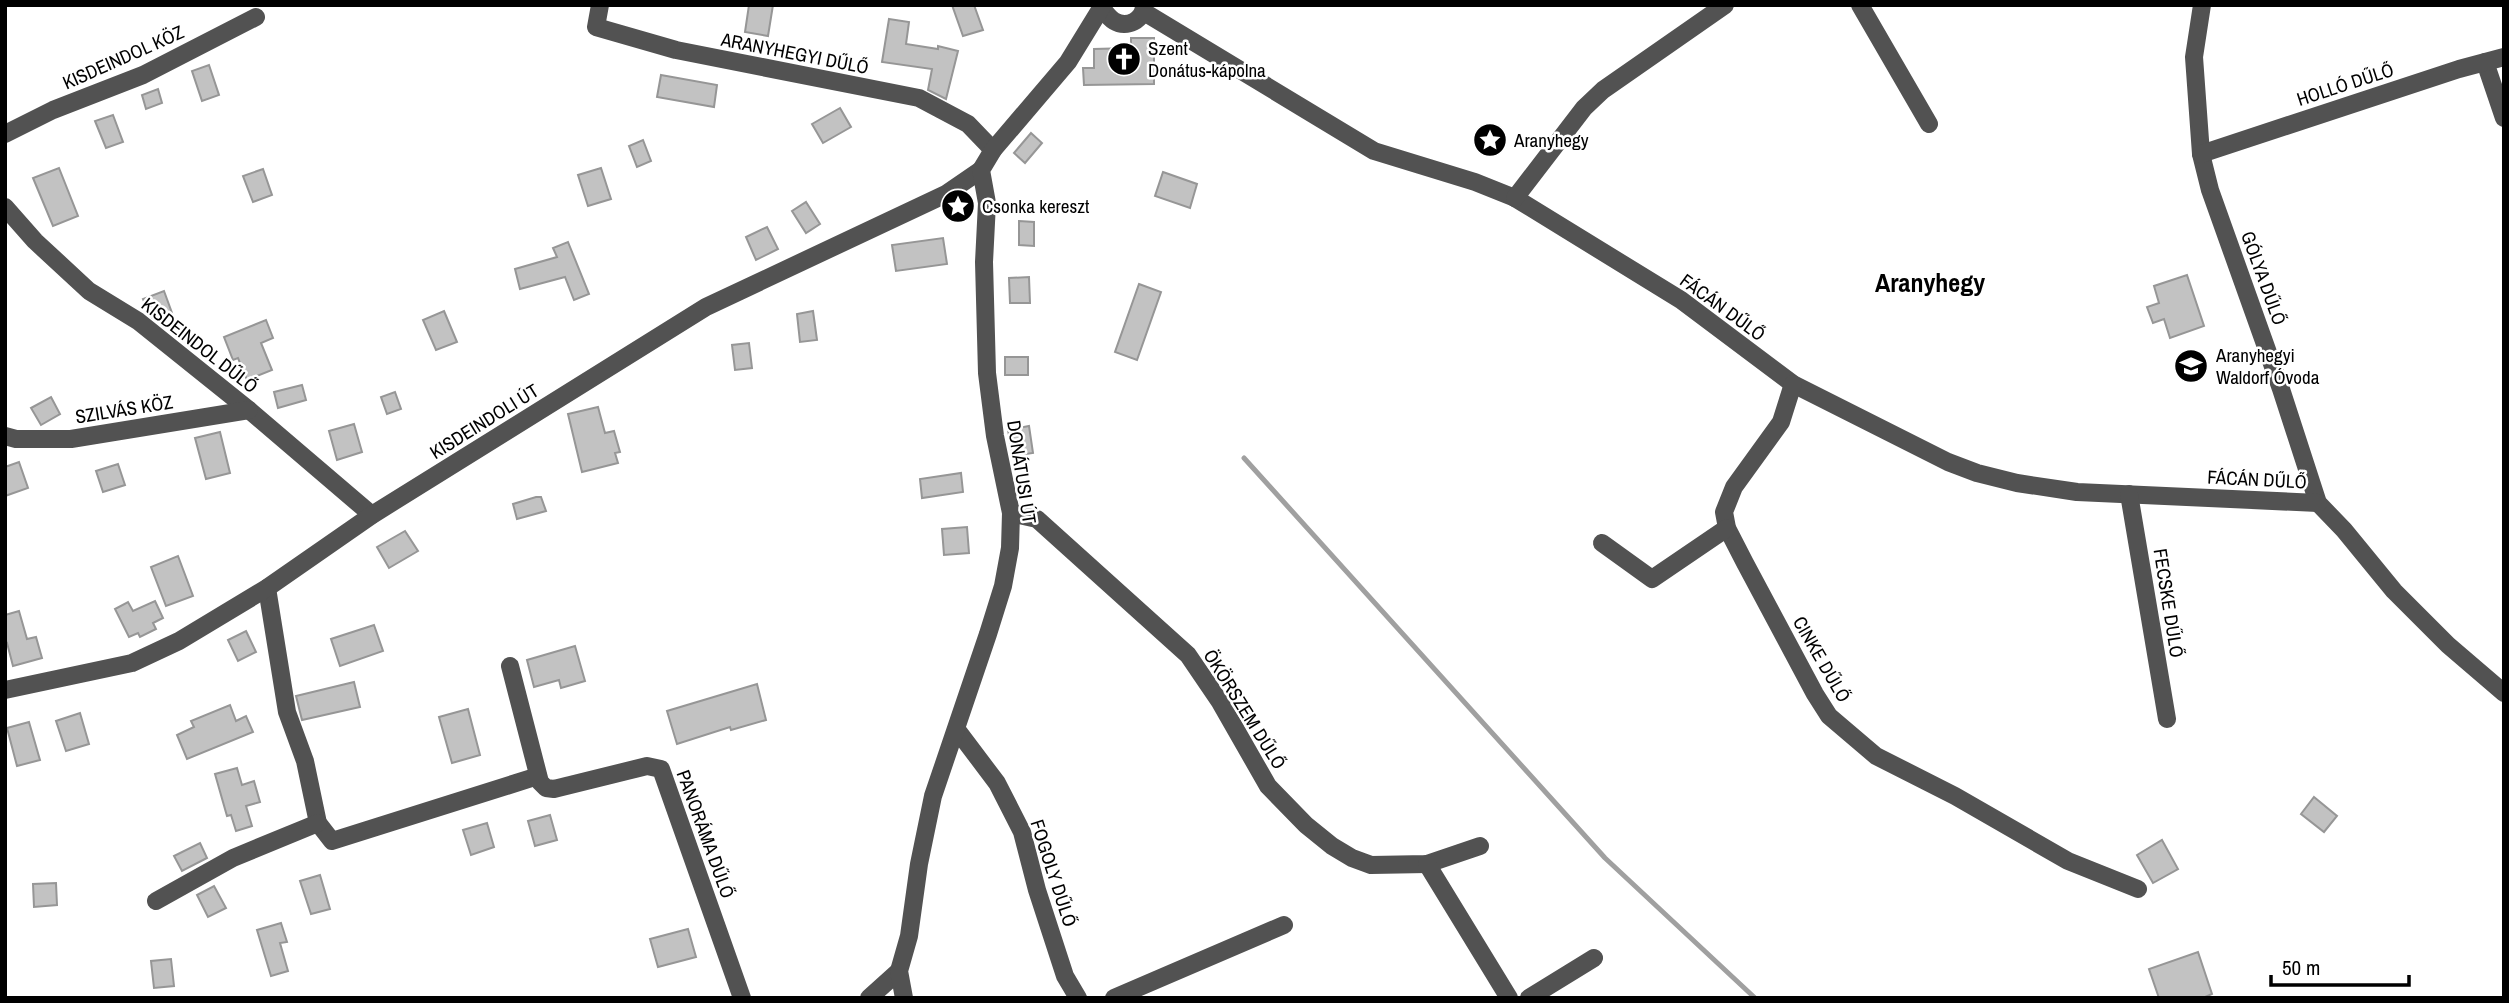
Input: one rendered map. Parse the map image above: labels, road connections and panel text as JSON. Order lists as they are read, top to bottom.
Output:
{
  "streets": {
    "street": [
      "ARANYHEGYI DŰLŐ",
      "KISDEINDOL KÖZ",
      "HOLLÓ DŰLŐ",
      "GÓLYA DŰLŐ",
      "FÁCÁN DŰLŐ",
      "KISDEINDOL DŰLŐ",
      "SZILVÁS KÖZ",
      "KISDEINDOLI ÚT",
      "DONÁTUSI ÚT",
      "FECSKE DŰLŐ",
      "CINKE DŰLŐ",
      "ÖKÖRSZEM DŰLŐ",
      "PANORÁMA DŰLŐ",
      "FOGOLY DŰLŐ"
    ]
  },
  "crossings": [
    ["HOLLÓ DŰLŐ", "GÓLYA DŰLŐ"],
    ["GÓLYA DŰLŐ", "FÁCÁN DŰLŐ"],
    ["FÁCÁN DŰLŐ", "FECSKE DŰLŐ"],
    ["KISDEINDOL DŰLŐ", "SZILVÁS KÖZ"],
    ["KISDEINDOL DŰLŐ", "KISDEINDOLI ÚT"],
    ["KISDEINDOLI ÚT", "DONÁTUSI ÚT"],
    ["DONÁTUSI ÚT", "ÖKÖRSZEM DŰLŐ"],
    ["DONÁTUSI ÚT", "FOGOLY DŰLŐ"]
  ],
  "districts": ["Aranyhegy"],
  "places": {
    "church": ["Szent Donátus-kápolna"],
    "place": ["Aranyhegy", "Csonka kereszt"],
    "school or university": ["Aranyhegyi Waldorf Óvoda"]
  },
  "scale_bar": "50 m"
}
